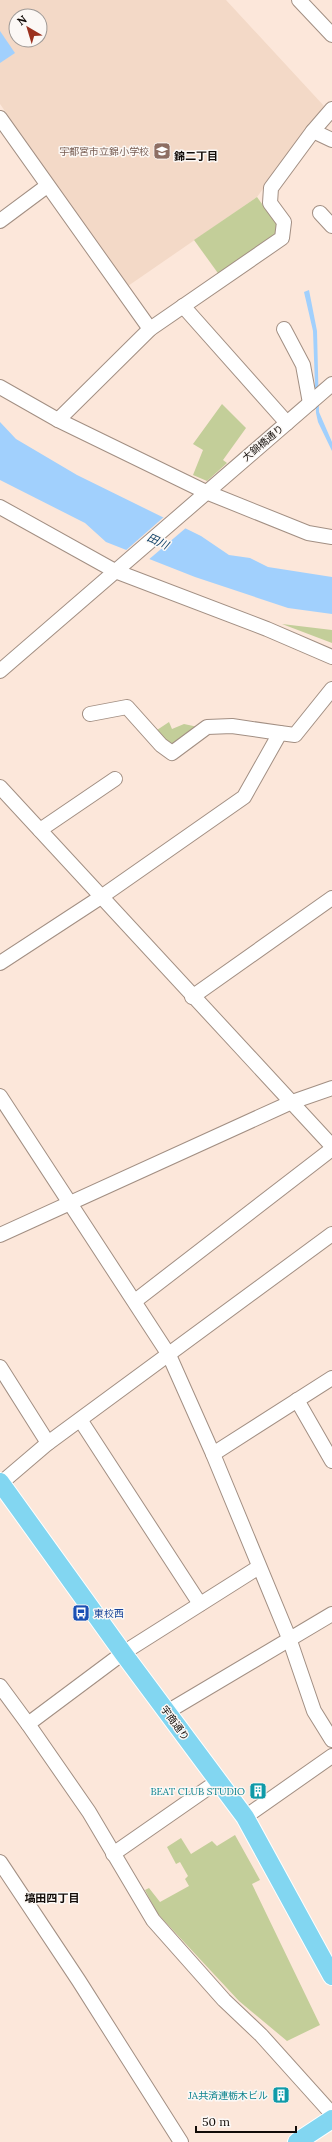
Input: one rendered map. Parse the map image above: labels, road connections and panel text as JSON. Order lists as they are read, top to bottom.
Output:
{
  "streets": {
    "main road": ["宇商通り"],
    "street": ["大錦橋通り"]
  },
  "districts": ["錦二丁目", "塙田四丁目"],
  "water": ["田川"],
  "places": {
    "school or university": ["宇都宮市立錦小学校"],
    "bus stop": ["東校西"],
    "building": ["BEAT CLUB STUDIO", "JA共済連栃木ビル"]
  },
  "scale_bar": "50 m",
  "north": "top left"
}
